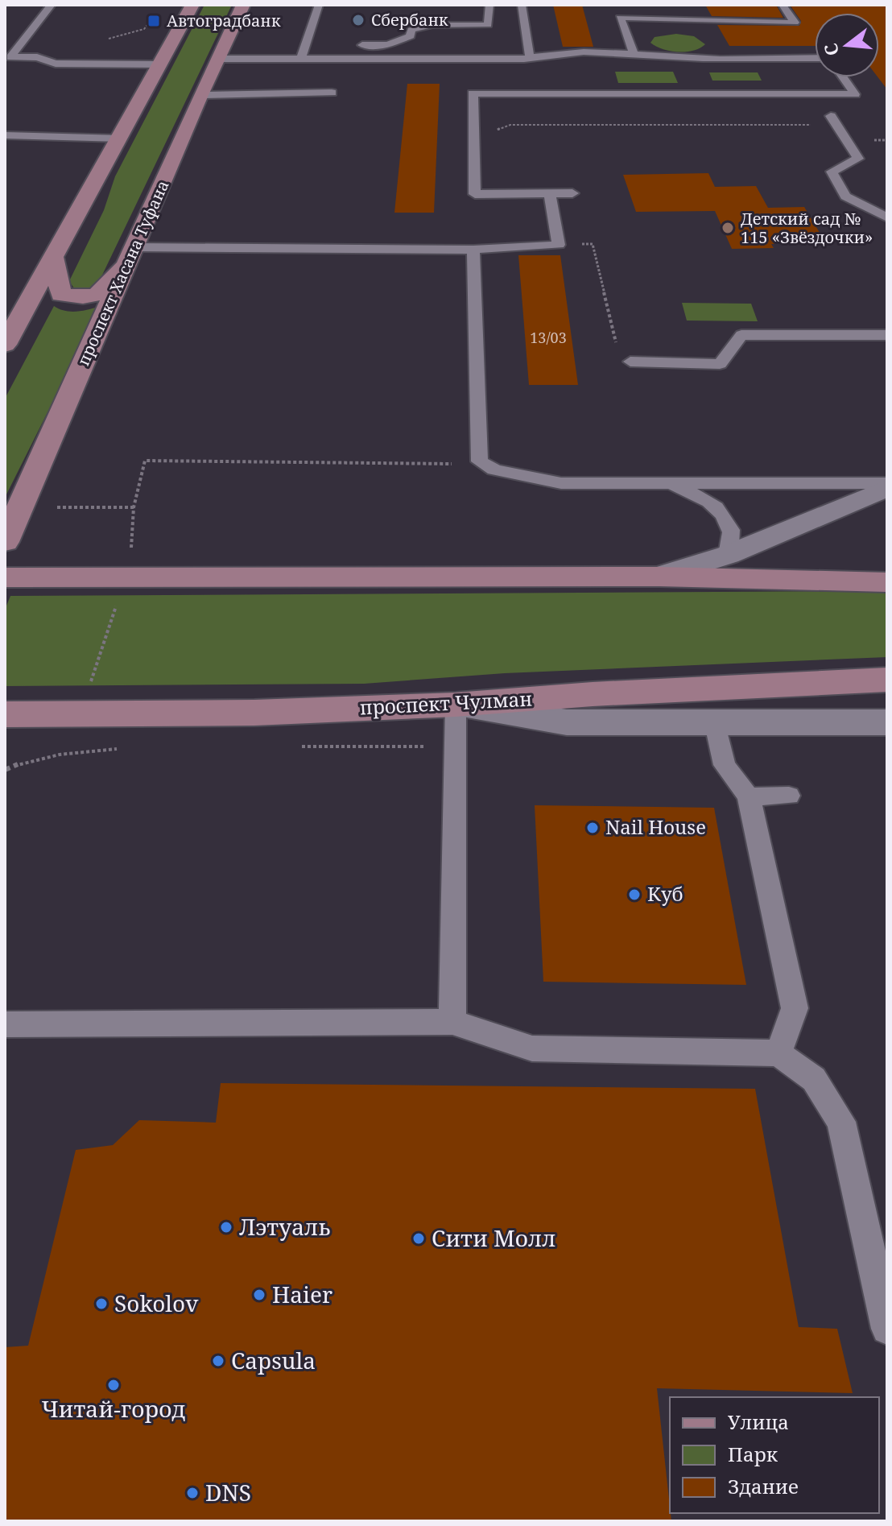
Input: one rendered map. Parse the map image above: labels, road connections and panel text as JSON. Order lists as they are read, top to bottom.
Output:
{
  "streets": {
    "main road": ["проспект Хасана Туфана", "проспект Чулман"]
  },
  "places": {
    "other": [
      "Сбербанк",
      "Детский сад № 115 «Звёздочки»",
      "Nail House",
      "Куб",
      "Лэтуаль",
      "Сити Молл",
      "Haier",
      "Sokolov",
      "Capsula",
      "Читай-город",
      "DNS"
    ],
    "transit": ["Автоградбанк"]
  },
  "house_numbers": ["13/03"],
  "legend": ["Улица", "Парк", "Здание"],
  "north": "left"
}
